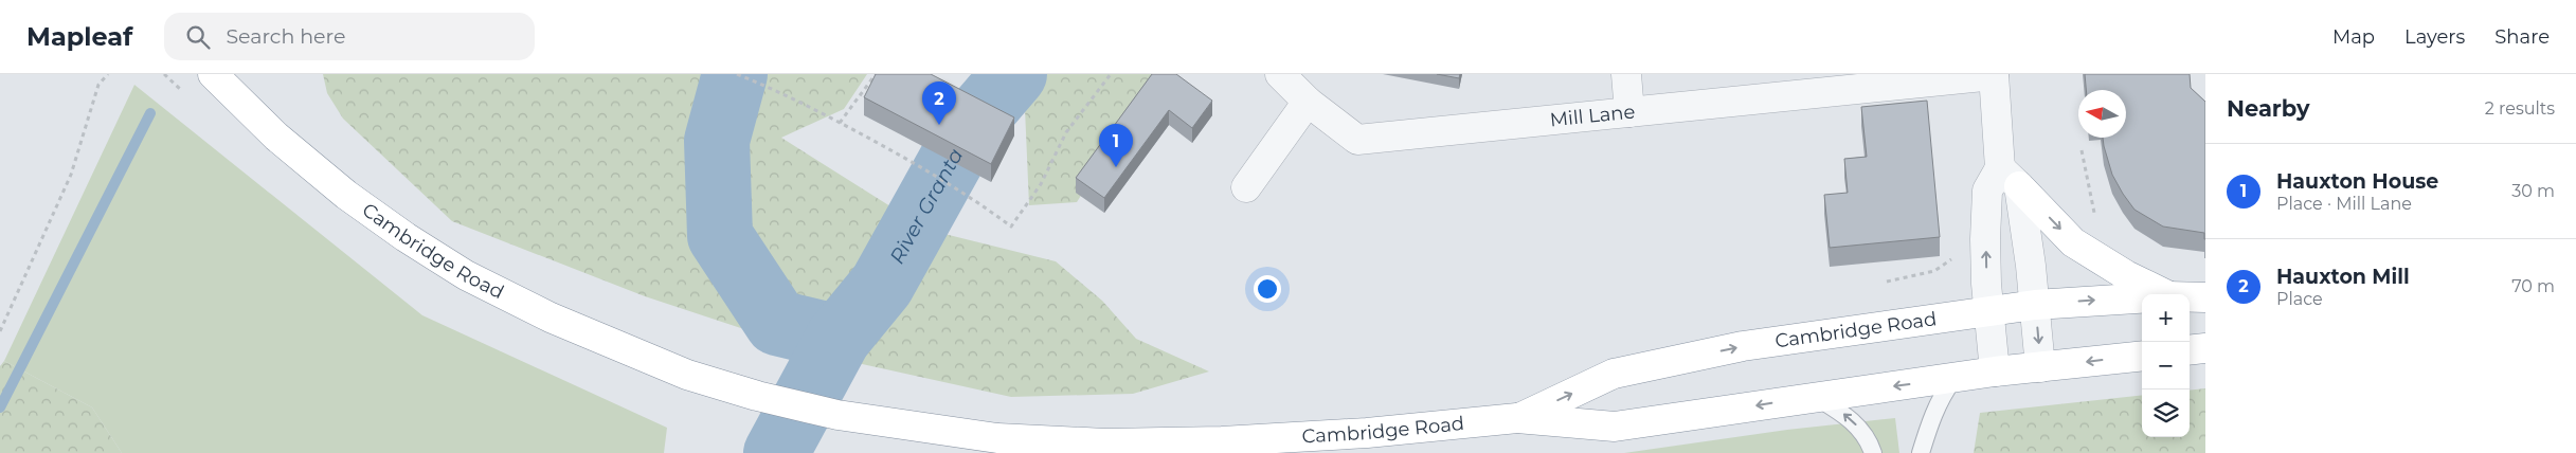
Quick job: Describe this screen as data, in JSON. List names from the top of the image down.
{
  "streets": {
    "highway": ["Cambridge Road"],
    "street": ["Mill Lane"]
  },
  "water": ["River Granta"],
  "north": "left",
  "page": {
    "header": "Mapleaf",
    "search": "Search here",
    "nav": ["Map", "Layers", "Share"],
    "heading": ["Nearby", "2 results"],
    "pins": ["2", "1"],
    "list": [
      {
        "mark": "1",
        "name": "Hauxton House",
        "note": "Place · Mill Lane",
        "value": "30 m"
      },
      {
        "mark": "2",
        "name": "Hauxton Mill",
        "note": "Place",
        "value": "70 m"
      }
    ],
    "map_buttons": ["+", "−"]
  }
}
